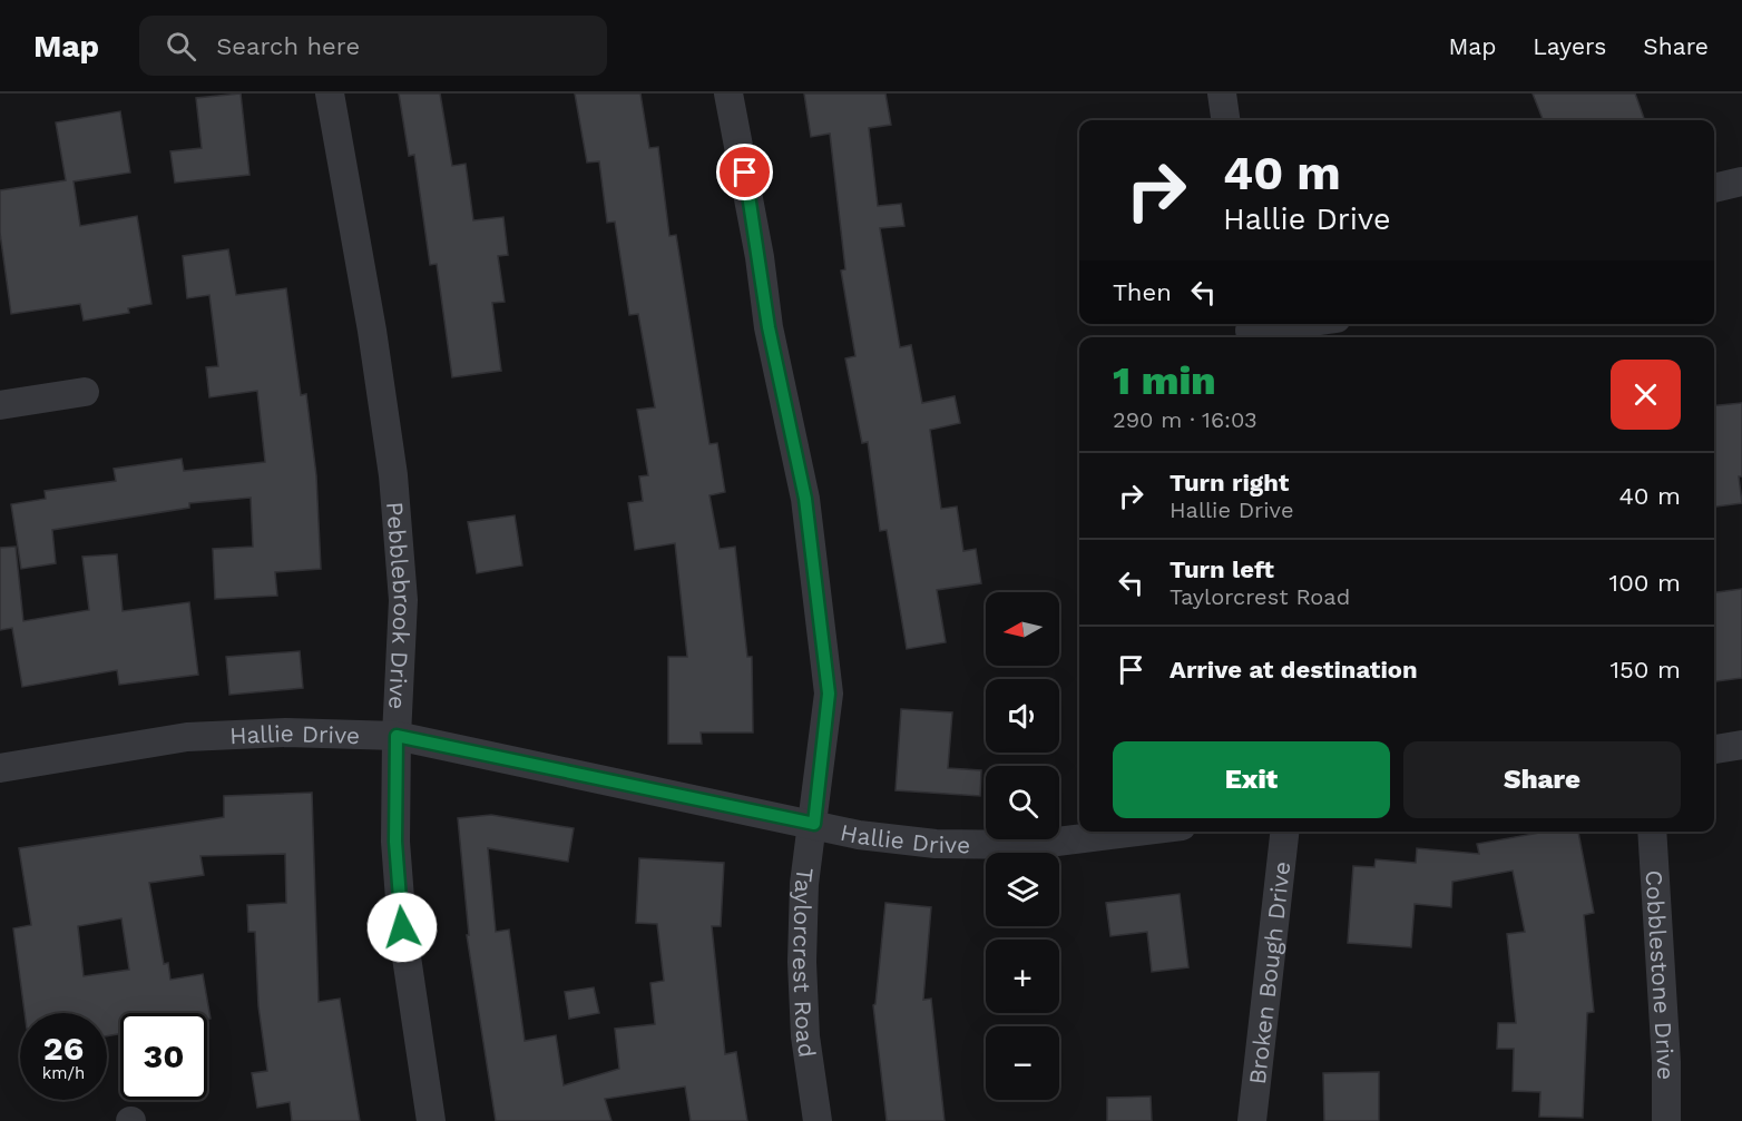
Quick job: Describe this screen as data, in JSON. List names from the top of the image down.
{
  "streets": {
    "street": [
      "Pebblebrook Drive",
      "Hallie Drive",
      "Taylorcrest Road",
      "Broken Bough Drive",
      "Cobblestone Drive"
    ]
  },
  "crossings": [
    ["Pebblebrook Drive", "Hallie Drive"],
    ["Hallie Drive", "Taylorcrest Road"]
  ],
  "north": "left",
  "page": {
    "header": "Map",
    "search": "Search here",
    "nav": ["Map", "Layers", "Share"],
    "turn": ["40 m", "Hallie Drive"],
    "then": "Then",
    "heading": ["1 min", "290 m · 16:03"],
    "list": [
      {
        "name": "Turn right",
        "note": "Hallie Drive",
        "value": "40 m"
      },
      {
        "name": "Turn left",
        "note": "Taylorcrest Road",
        "value": "100 m"
      },
      {
        "name": "Arrive at destination",
        "value": "150 m"
      }
    ],
    "map_buttons": ["+", "−"],
    "buttons": ["Exit", "Share"],
    "speed": "26 km/h",
    "limit": "30"
  }
}
